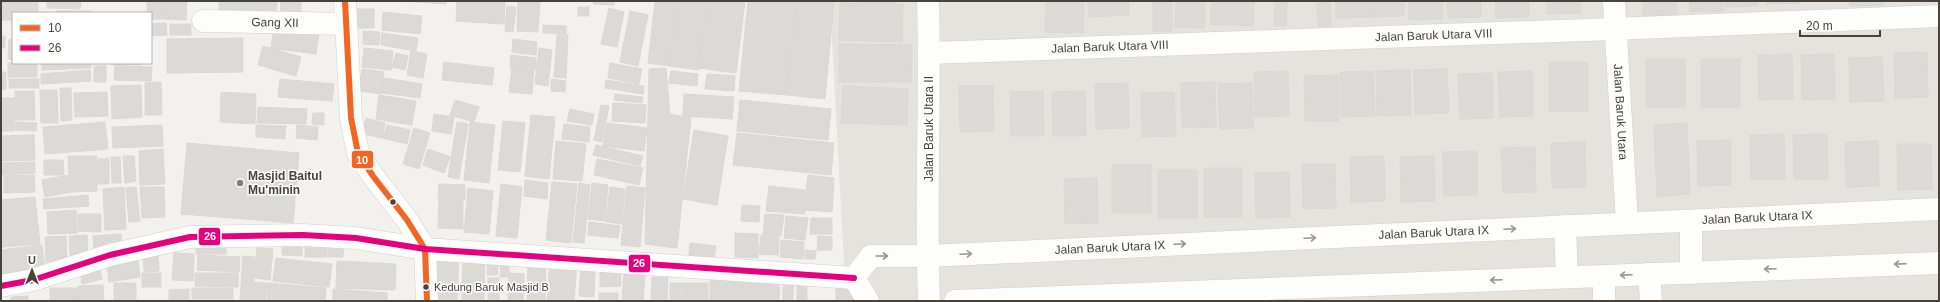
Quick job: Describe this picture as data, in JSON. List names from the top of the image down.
{
  "streets": {
    "street": [
      "Gang XII",
      "Jalan Baruk Utara VIII",
      "Jalan Baruk Utara",
      "Jalan Baruk Utara II",
      "Jalan Baruk Utara IX"
    ]
  },
  "crossings": [
    ["Jalan Baruk Utara VIII", "Jalan Baruk Utara"],
    ["Jalan Baruk Utara VIII", "Jalan Baruk Utara II"],
    ["Jalan Baruk Utara", "Jalan Baruk Utara IX"],
    ["Jalan Baruk Utara II", "Jalan Baruk Utara IX"]
  ],
  "places": ["Masjid Baitul Mu'minin", "Kedung Baruk Masjid B"],
  "lines": ["transit line 10", "transit line 26"],
  "legend": ["10", "26"],
  "scale_bar": "20 m",
  "north": "top"
}
